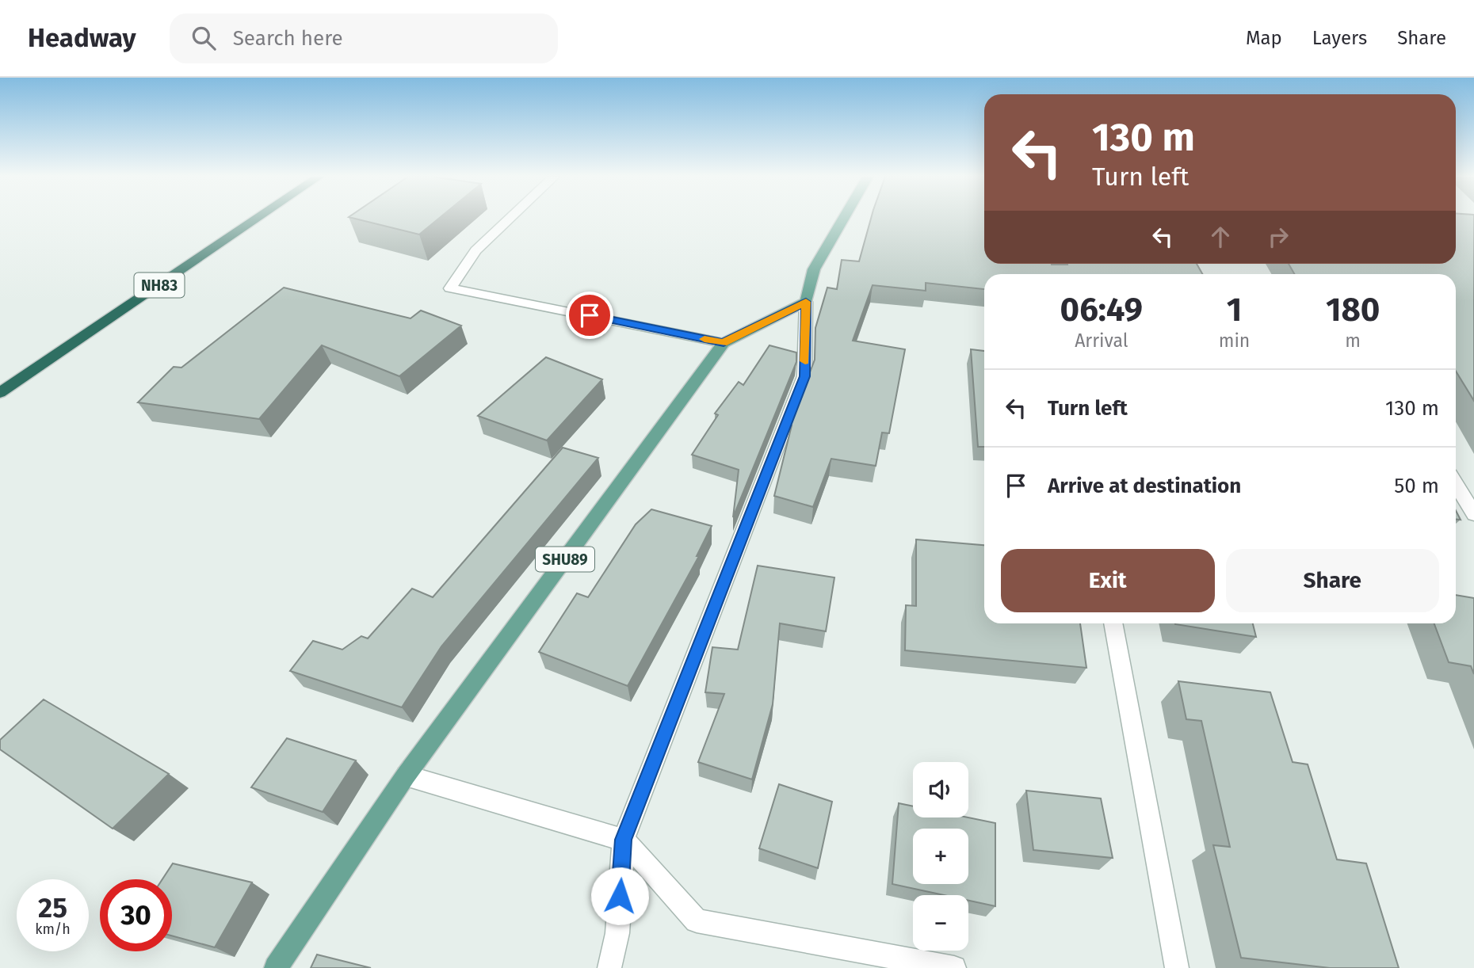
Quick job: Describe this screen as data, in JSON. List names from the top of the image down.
{
  "streets": {
    "highway": ["NH83"],
    "main road": ["SHU89"]
  },
  "page": {
    "header": "Headway",
    "search": "Search here",
    "nav": ["Map", "Layers", "Share"],
    "turn": ["130 m", "Turn left"],
    "eta": [
      "06:49",
      "Arrival",
      "1",
      "min",
      "180",
      "m"
    ],
    "list": [
      {
        "name": "Turn left",
        "value": "130 m"
      },
      {
        "name": "Arrive at destination",
        "value": "50 m"
      }
    ],
    "buttons": ["Exit", "Share"],
    "map_buttons": ["+", "−"],
    "speed": "25 km/h",
    "limit": "30"
  }
}
